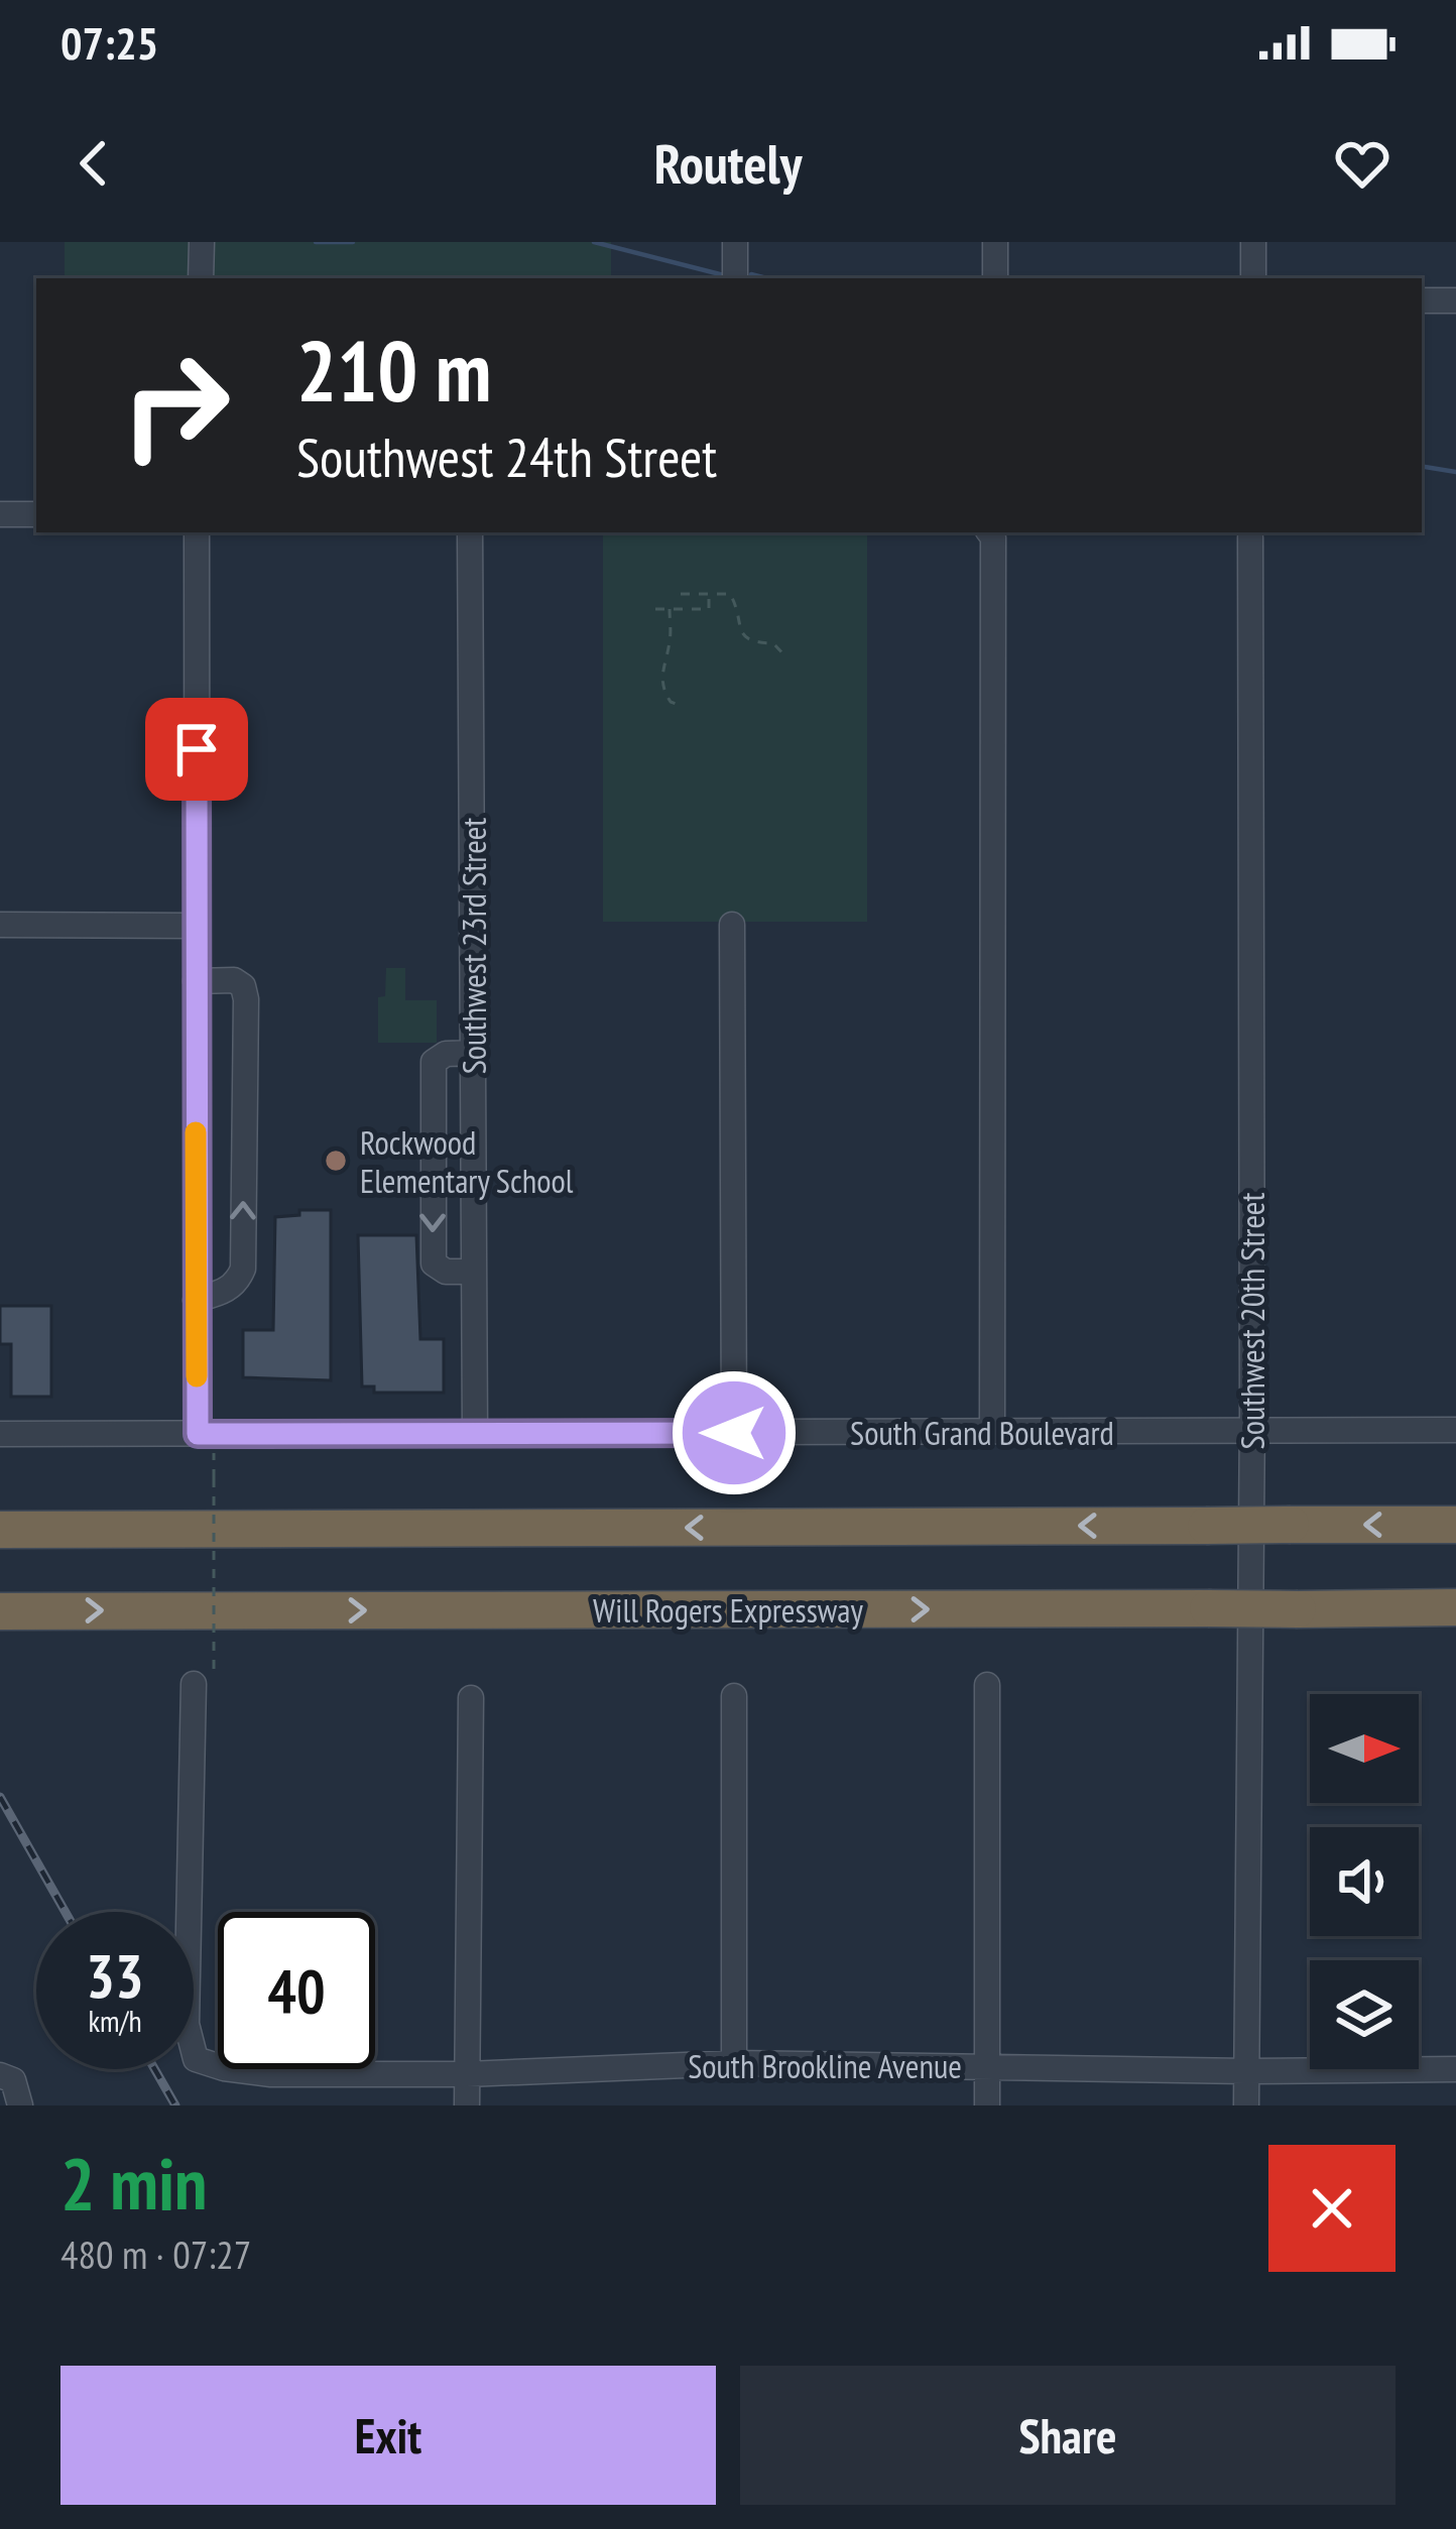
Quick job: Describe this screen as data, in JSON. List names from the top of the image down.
{
  "streets": {
    "highway": ["Will Rogers Expressway"],
    "street": [
      "Southwest 23rd Street",
      "Southwest 20th Street",
      "South Grand Boulevard",
      "South Brookline Avenue"
    ]
  },
  "crossings": [
    ["Southwest 23rd Street", "South Grand Boulevard"],
    ["Southwest 20th Street", "South Grand Boulevard"],
    ["Southwest 20th Street", "South Brookline Avenue"]
  ],
  "places": ["Rockwood Elementary School"],
  "north": "right",
  "page": {
    "status": "07:25",
    "header": "Routely",
    "turn": ["210 m", "Southwest 24th Street"],
    "speed": "33 km/h",
    "limit": "40",
    "heading": ["2 min", "480 m · 07:27"],
    "buttons": ["Exit", "Share"]
  }
}
